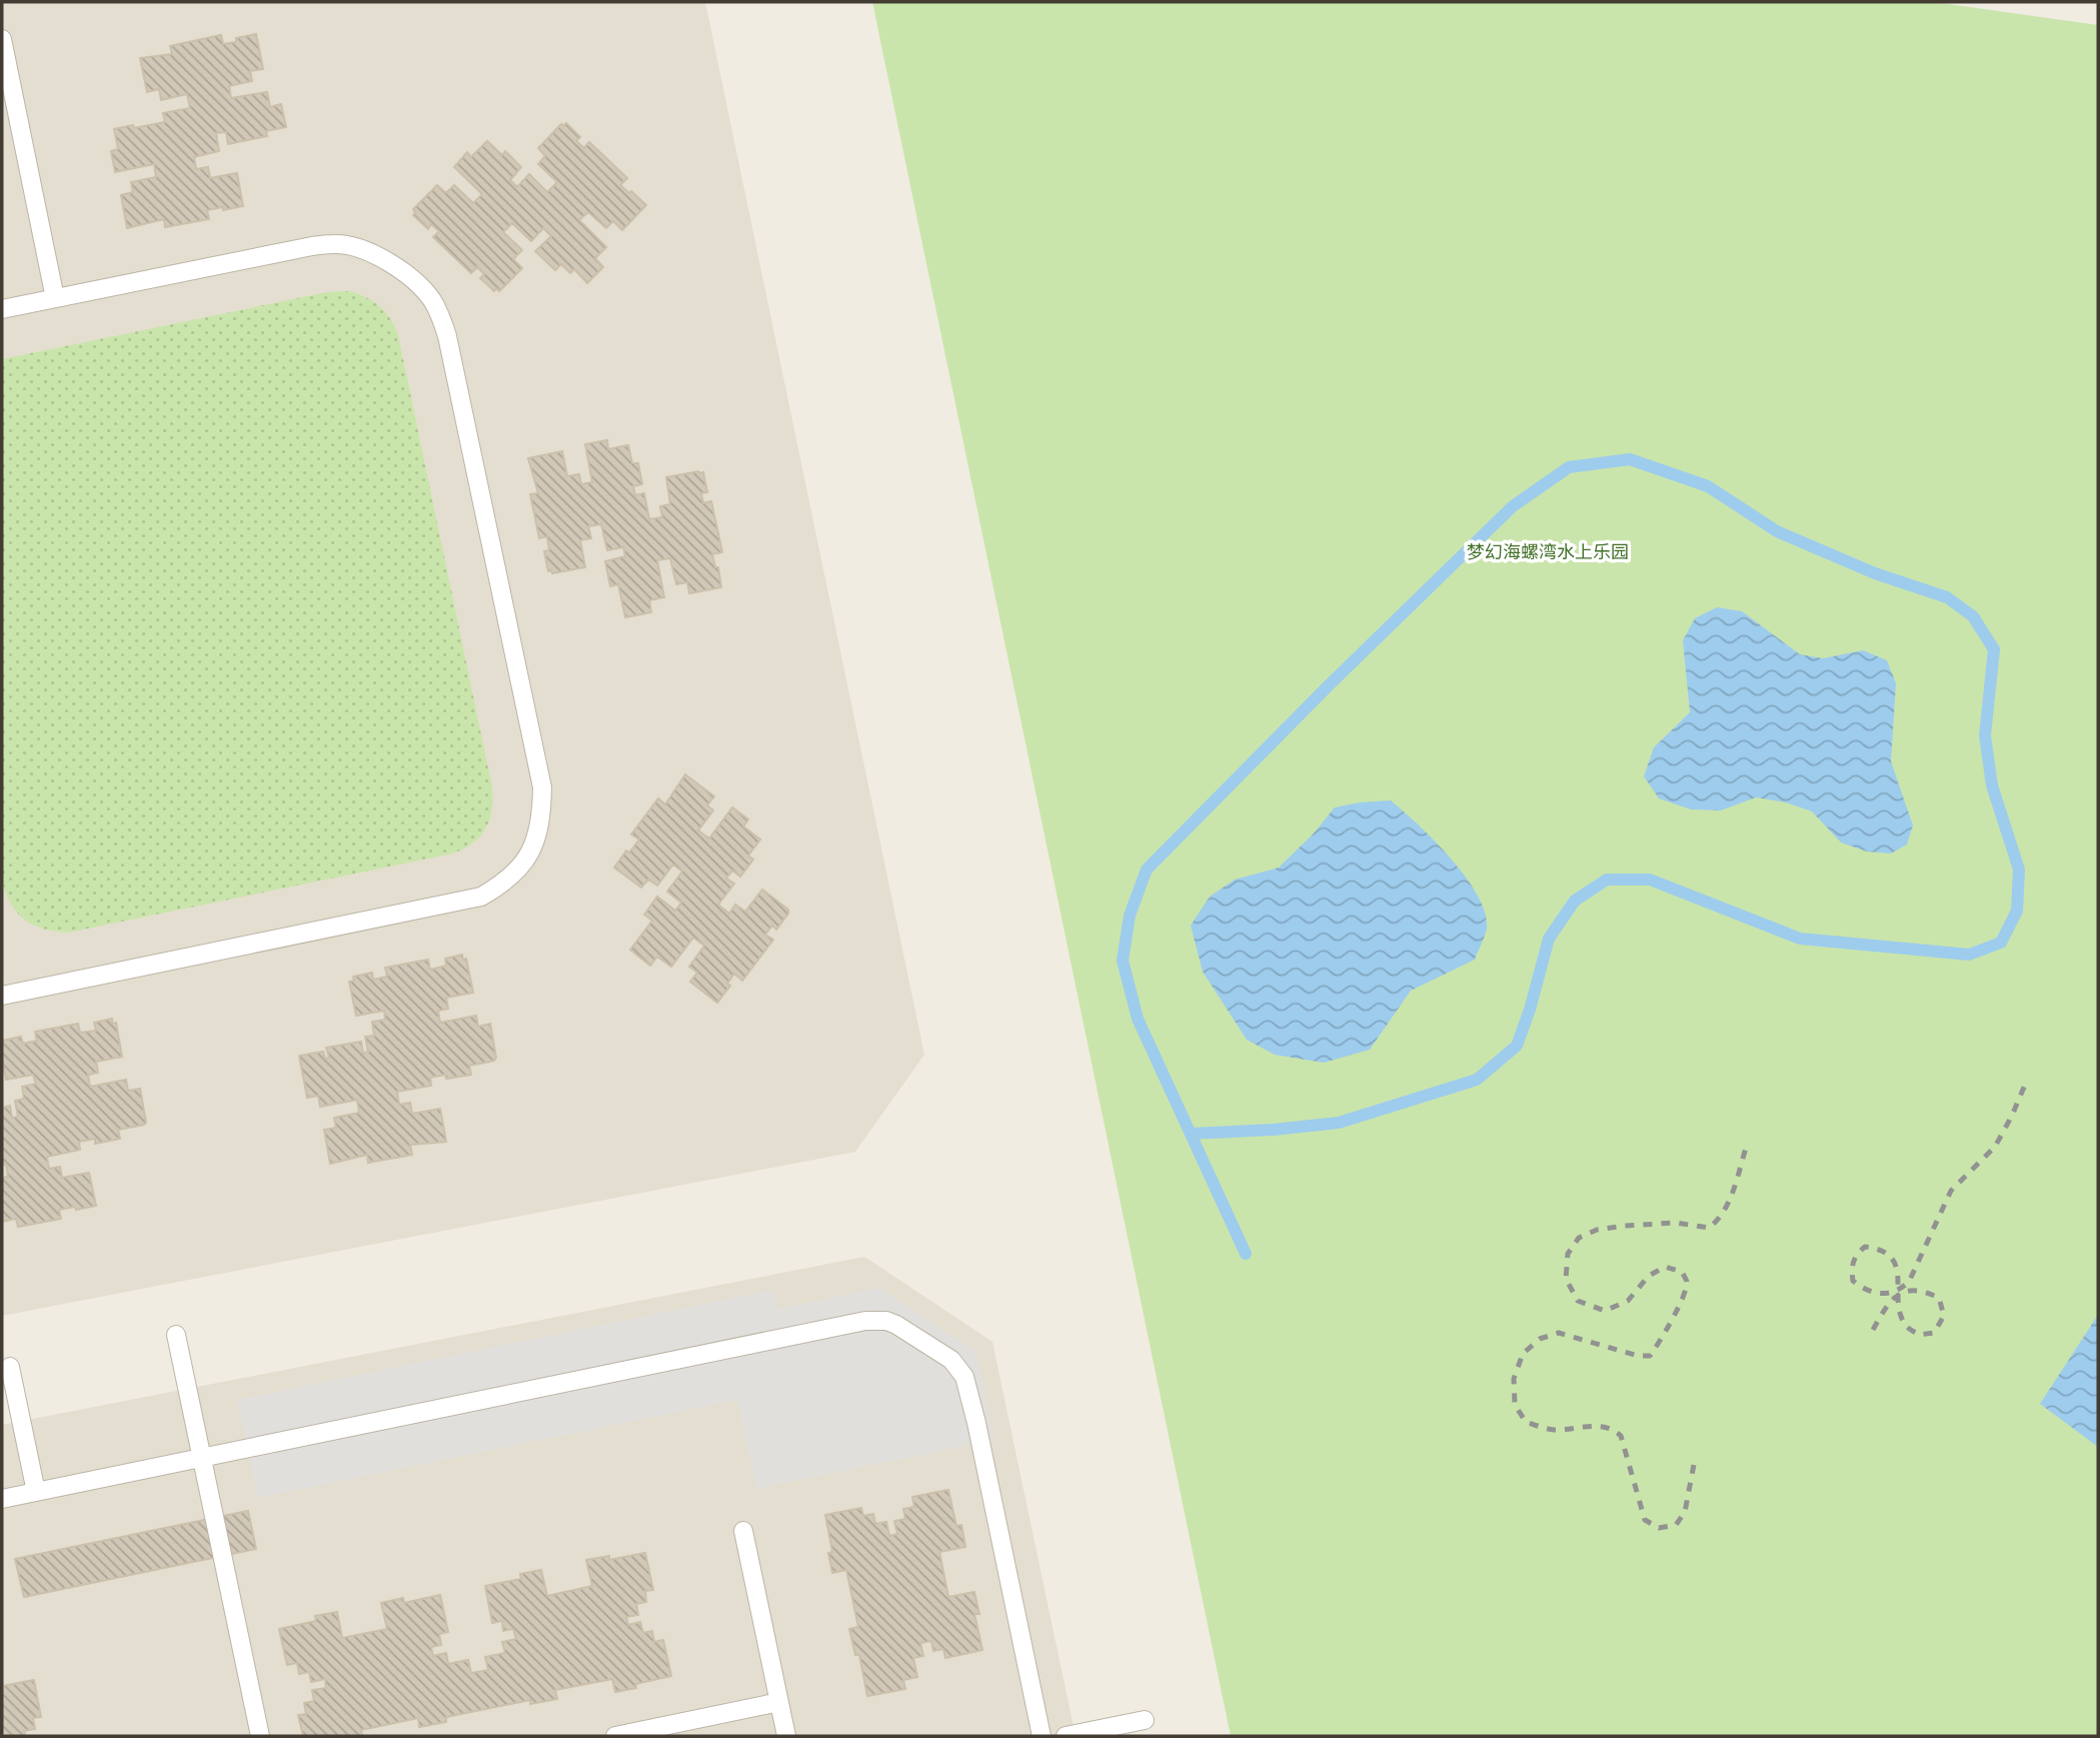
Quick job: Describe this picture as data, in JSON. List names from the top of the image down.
{
  "parks": ["梦幻海螺湾水上乐园"]
}
